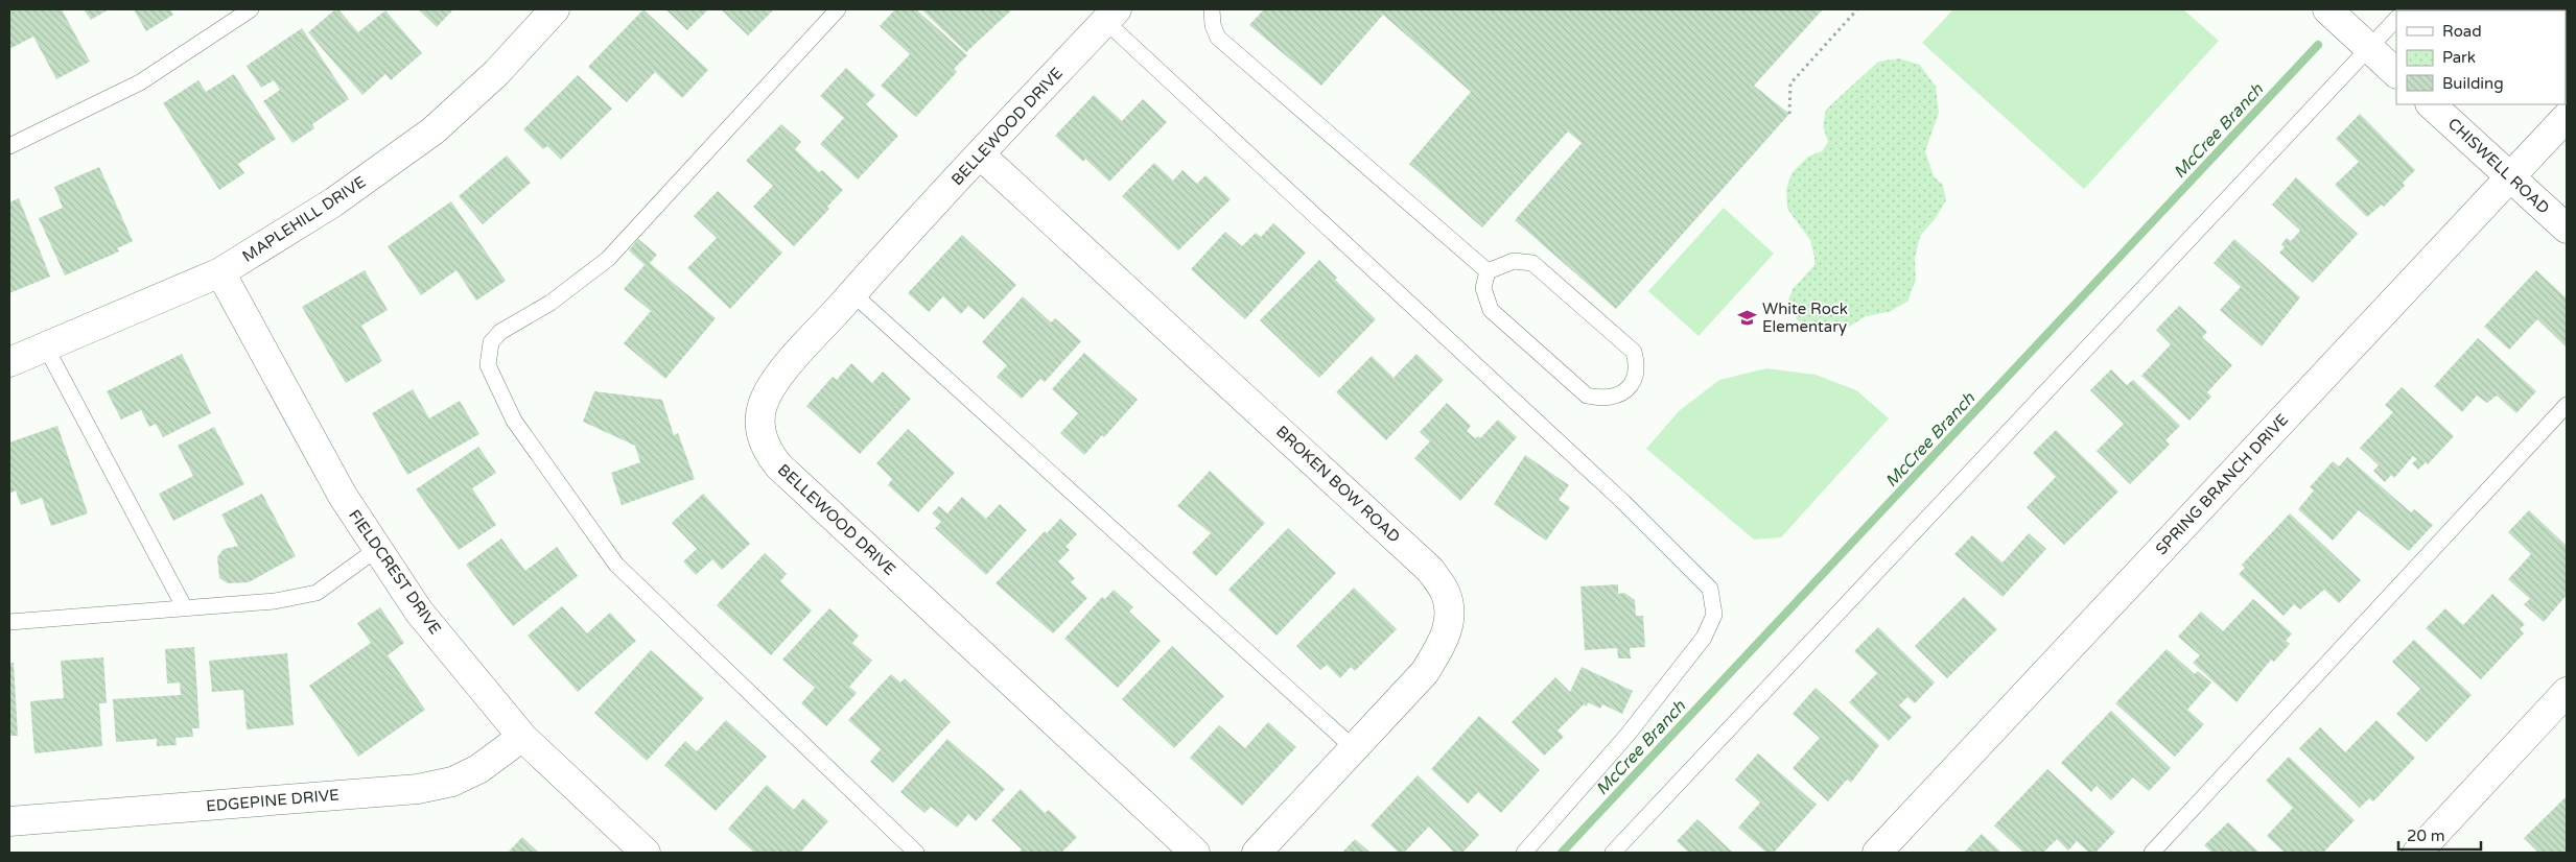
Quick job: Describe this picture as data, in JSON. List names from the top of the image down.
{
  "streets": {
    "street": [
      "BELLEWOOD DRIVE",
      "CHISWELL ROAD",
      "MAPLEHILL DRIVE",
      "BROKEN BOW ROAD",
      "SPRING BRANCH DRIVE",
      "FIELDCREST DRIVE",
      "EDGEPINE DRIVE"
    ]
  },
  "crossings": [
    ["BELLEWOOD DRIVE", "BROKEN BOW ROAD"],
    ["CHISWELL ROAD", "SPRING BRANCH DRIVE"],
    ["MAPLEHILL DRIVE", "FIELDCREST DRIVE"],
    ["FIELDCREST DRIVE", "EDGEPINE DRIVE"]
  ],
  "water": ["McCree Branch"],
  "places": {
    "school or university": ["White Rock Elementary"]
  },
  "legend": ["Road", "Park", "Building"],
  "scale_bar": "20 m"
}
